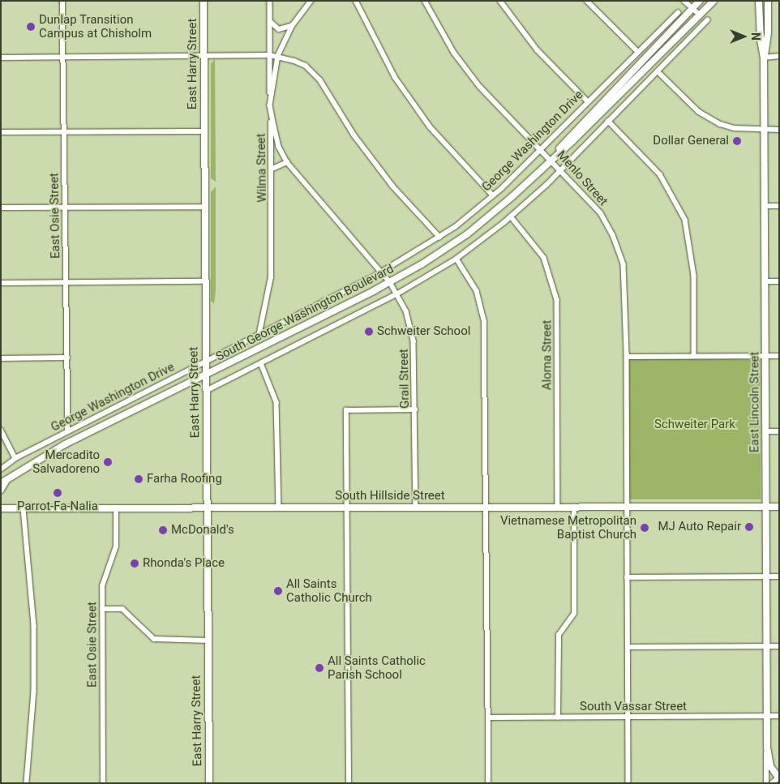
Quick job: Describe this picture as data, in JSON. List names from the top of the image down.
{
  "streets": {
    "street": [
      "East Harry Street",
      "George Washington Drive",
      "Wilma Street",
      "Menlo Street",
      "East Osie Street",
      "South George Washington Boulevard",
      "Aloma Street",
      "Grail Street",
      "East Lincoln Street",
      "South Hillside Street",
      "South Vassar Street"
    ]
  },
  "crossings": [
    ["East Harry Street", "George Washington Drive"],
    ["East Harry Street", "South George Washington Boulevard"],
    ["East Harry Street", "South Hillside Street"],
    ["George Washington Drive", "Wilma Street"],
    ["George Washington Drive", "Menlo Street"],
    ["George Washington Drive", "East Osie Street"],
    ["George Washington Drive", "Grail Street"],
    ["Wilma Street", "Grail Street"],
    ["Menlo Street", "South George Washington Boulevard"],
    ["Menlo Street", "South Hillside Street"],
    ["Menlo Street", "South Vassar Street"],
    ["East Osie Street", "South Hillside Street"],
    ["South George Washington Boulevard", "Grail Street"],
    ["Aloma Street", "South Hillside Street"],
    ["Grail Street", "South Hillside Street"],
    ["East Lincoln Street", "South Hillside Street"],
    ["East Lincoln Street", "South Vassar Street"]
  ],
  "parks": ["Schweiter Park"],
  "places": [
    "Dunlap Transition Campus at Chisholm",
    "Dollar General",
    "Schweiter School",
    "Mercadito Salvadoreno",
    "Farha Roofing",
    "Parrot-Fa-Nalia",
    "MJ Auto Repair",
    "Vietnamese Metropolitan Baptist Church",
    "McDonald's",
    "Rhonda's Place",
    "All Saints Catholic Church",
    "All Saints Catholic Parish School"
  ],
  "north": "right"
}
